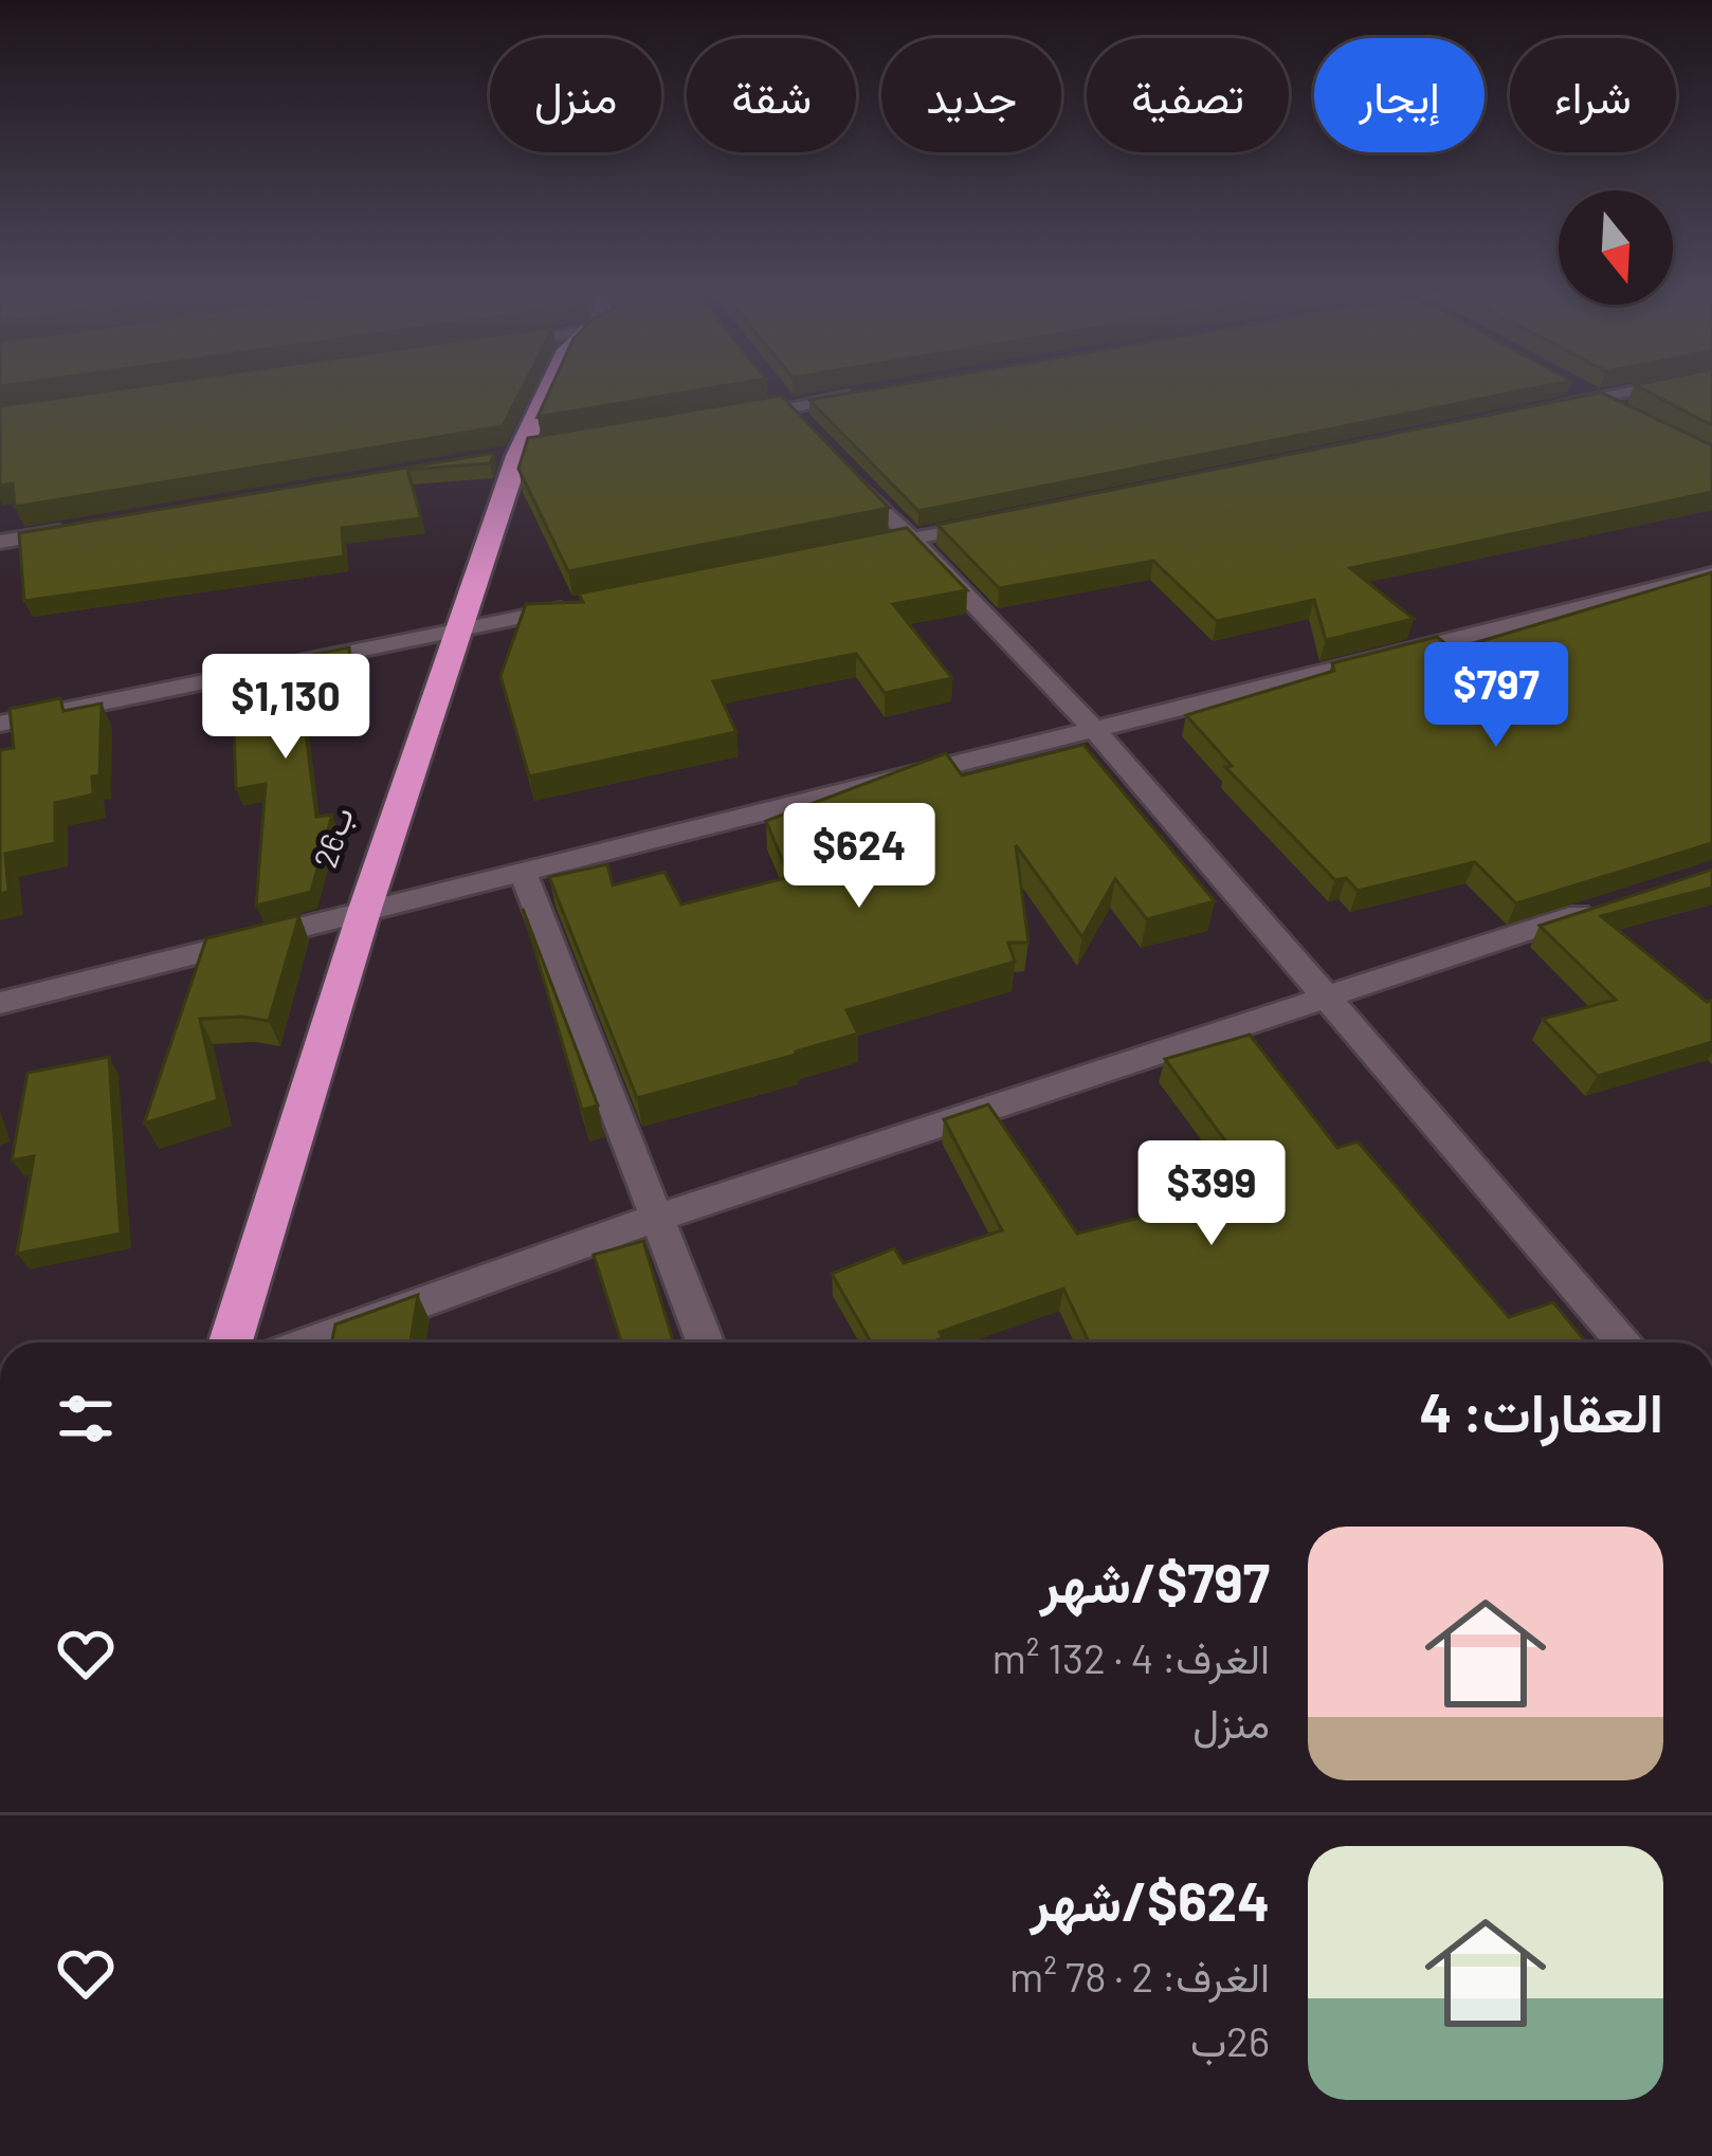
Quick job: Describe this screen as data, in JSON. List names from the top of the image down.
{
  "streets": {
    "highway": ["26ب"]
  },
  "north": "bottom",
  "page": {
    "chip": [
      "شراء",
      "إيجار",
      "تصفية",
      "جديد",
      "شقة",
      "منزل"
    ],
    "price": [
      "$797",
      "$1,130",
      "$624",
      "$399"
    ],
    "heading": "العقارات: 4",
    "list": [
      {
        "name": "$797/شهر",
        "note": "الغرف: 4 · 132 m² · منزل"
      },
      {
        "name": "$624/شهر",
        "note": "الغرف: 2 · 78 m² · 26ب"
      }
    ]
  }
}
